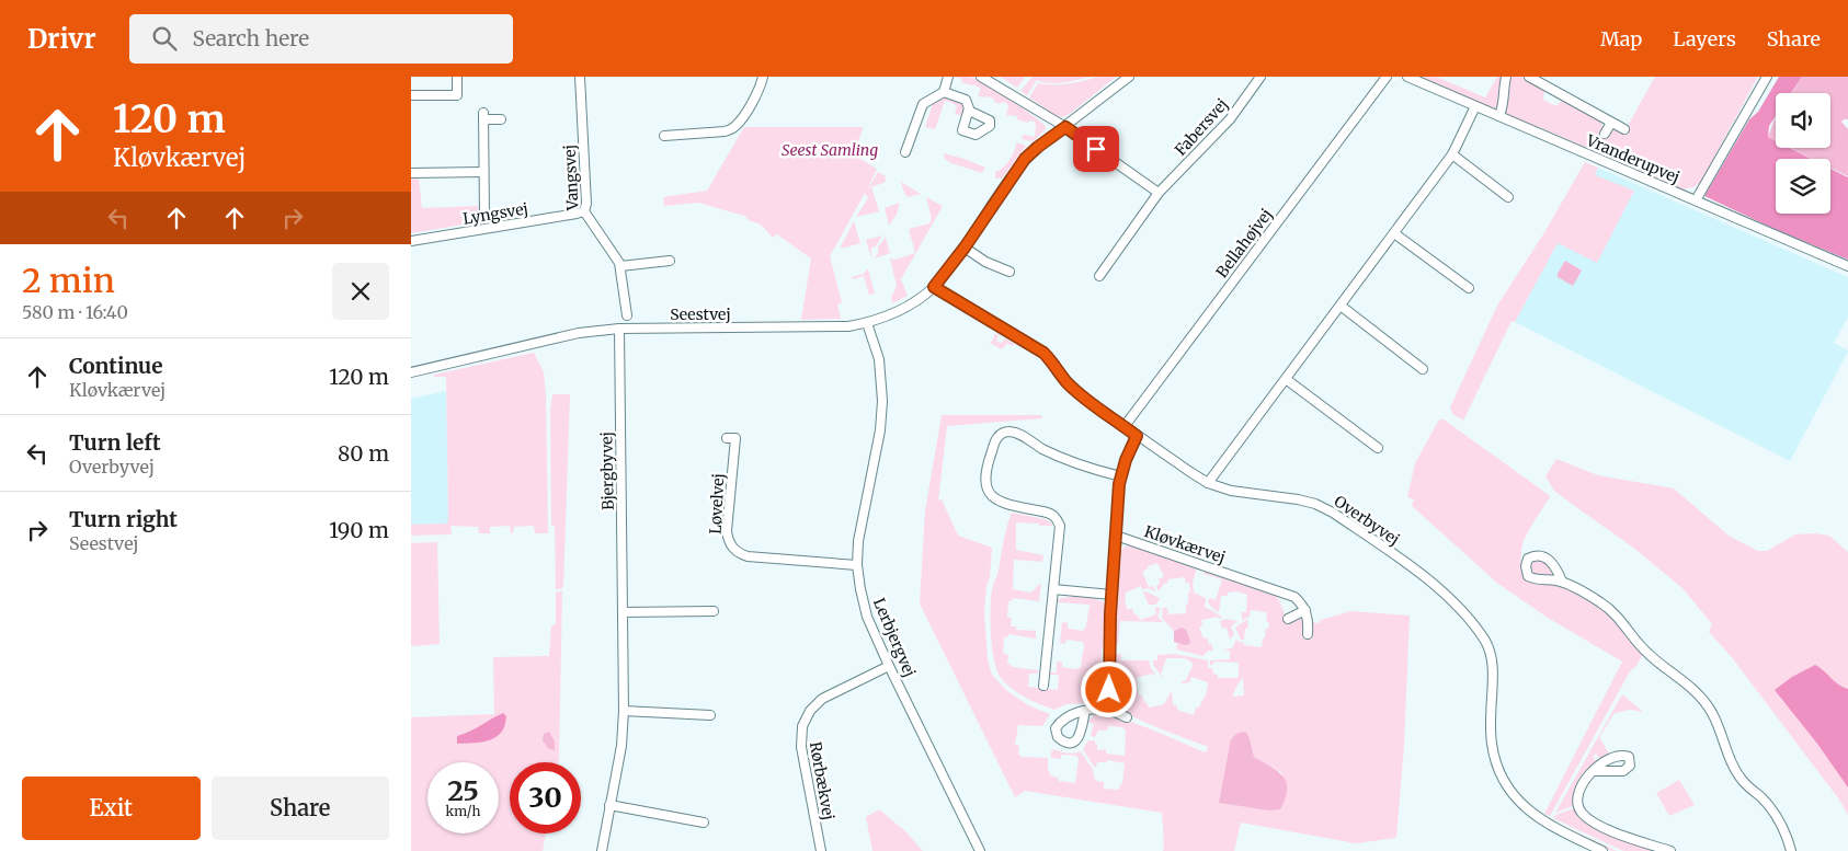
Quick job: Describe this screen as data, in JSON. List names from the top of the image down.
{
  "streets": {
    "street": [
      "Fabersvej",
      "Vranderupvej",
      "Vangsvej",
      "Lyngsvej",
      "Bellahøjvej",
      "Seestvej",
      "Bjergbyvej",
      "Løvelvej",
      "Overbyvej",
      "Kløvkærvej",
      "Lerbjergvej",
      "Rørbækvej"
    ]
  },
  "crossings": [
    ["Vangsvej", "Lyngsvej"],
    ["Bellahøjvej", "Overbyvej"],
    ["Seestvej", "Bjergbyvej"],
    ["Seestvej", "Overbyvej"],
    ["Seestvej", "Lerbjergvej"],
    ["Løvelvej", "Lerbjergvej"],
    ["Lerbjergvej", "Rørbækvej"]
  ],
  "parks": ["Seest Samling"],
  "page": {
    "header": "Drivr",
    "search": "Search here",
    "nav": ["Map", "Layers", "Share"],
    "turn": ["120 m", "Kløvkærvej"],
    "heading": ["2 min", "580 m · 16:40"],
    "list": [
      {
        "name": "Continue",
        "note": "Kløvkærvej",
        "value": "120 m"
      },
      {
        "name": "Turn left",
        "note": "Overbyvej",
        "value": "80 m"
      },
      {
        "name": "Turn right",
        "note": "Seestvej",
        "value": "190 m"
      }
    ],
    "speed": "25 km/h",
    "limit": "30",
    "buttons": ["Exit", "Share"]
  }
}
